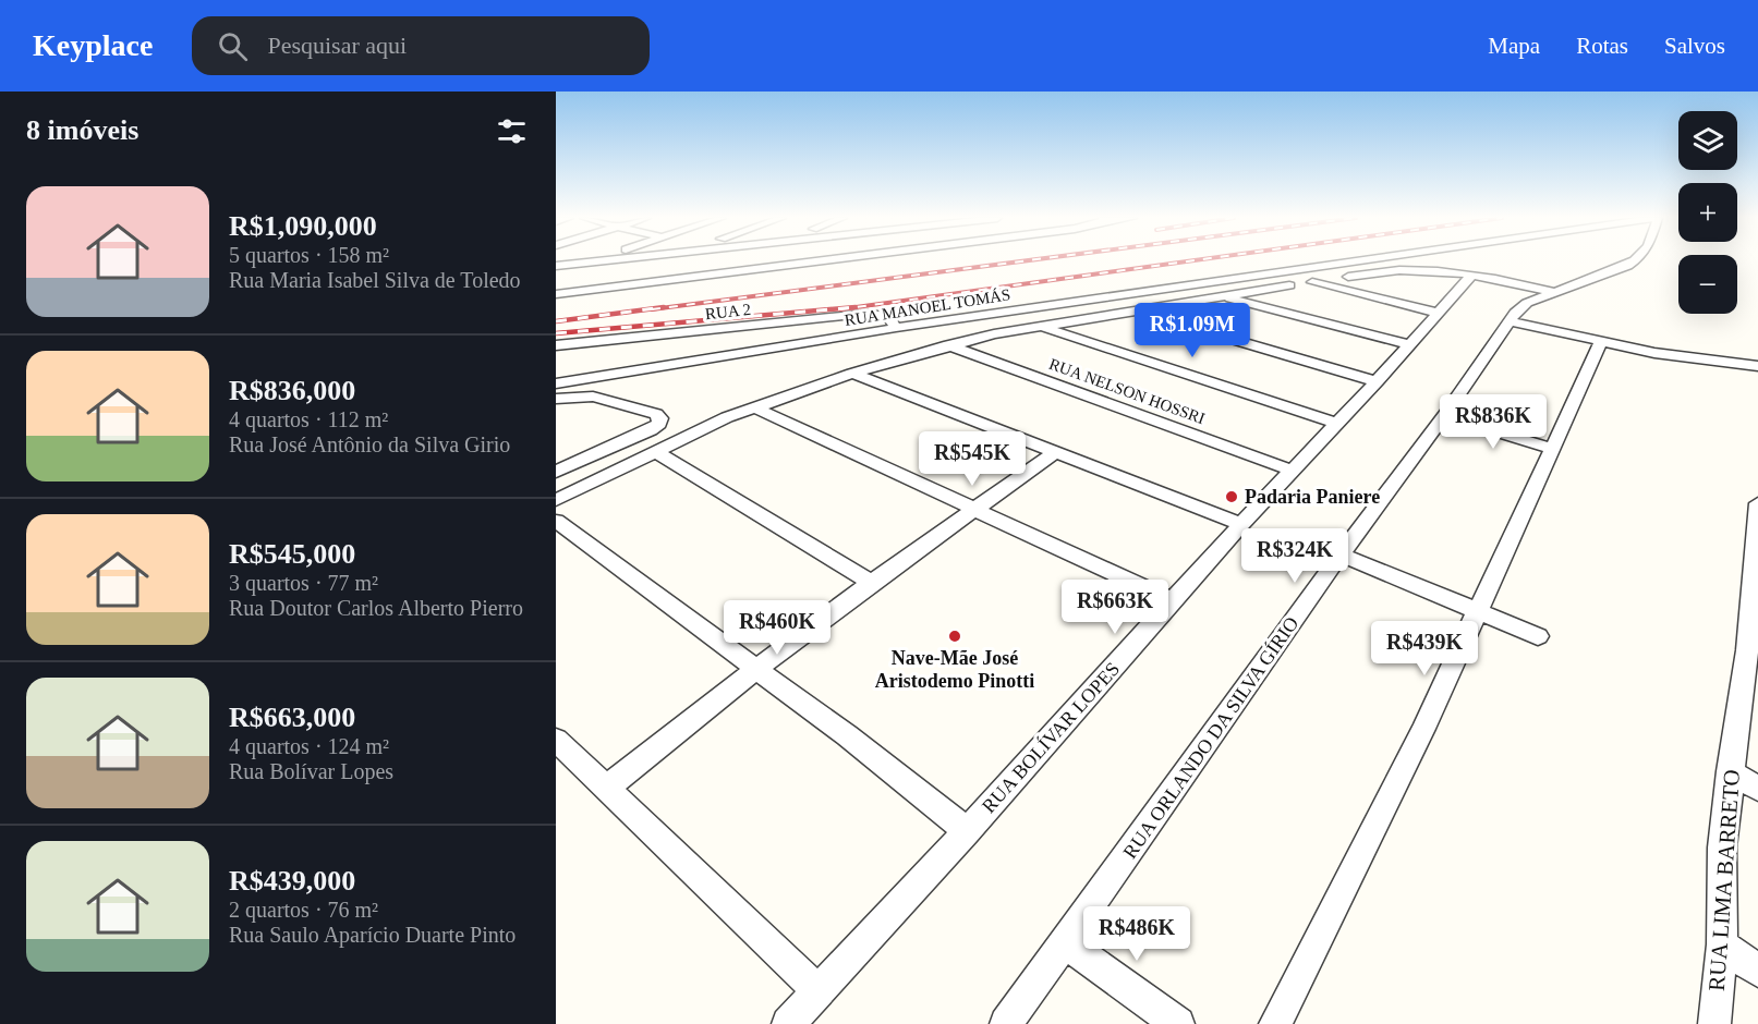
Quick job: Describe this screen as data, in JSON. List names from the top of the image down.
{
  "streets": {
    "street": [
      "RUA MANOEL TOMÁS",
      "RUA 2",
      "RUA NELSON HOSSRI",
      "RUA BOLÍVAR LOPES",
      "RUA ORLANDO DA SILVA GÍRIO",
      "RUA LIMA BARRETO"
    ]
  },
  "crossings": [
    ["RUA MANOEL TOMÁS", "RUA 2"],
    ["RUA NELSON HOSSRI", "RUA BOLÍVAR LOPES"]
  ],
  "places": ["Padaria Paniere", "Nave-Mãe José Aristodemo Pinotti"],
  "page": {
    "header": "Keyplace",
    "search": "Pesquisar aqui",
    "nav": ["Mapa", "Rotas", "Salvos"],
    "heading": "8 imóveis",
    "map_buttons": ["+", "−"],
    "list": [
      {
        "name": "R$1,090,000",
        "note": "5 quartos · 158 m² · Rua Maria Isabel Silva de Toledo"
      },
      {
        "name": "R$836,000",
        "note": "4 quartos · 112 m² · Rua José Antônio da Silva Girio"
      },
      {
        "name": "R$545,000",
        "note": "3 quartos · 77 m² · Rua Doutor Carlos Alberto Pierro"
      },
      {
        "name": "R$663,000",
        "note": "4 quartos · 124 m² · Rua Bolívar Lopes"
      },
      {
        "name": "R$439,000",
        "note": "2 quartos · 76 m² · Rua Saulo Aparício Duarte Pinto"
      }
    ],
    "price": [
      "R$1.09M",
      "R$836K",
      "R$545K",
      "R$324K",
      "R$663K",
      "R$460K",
      "R$439K",
      "R$486K"
    ]
  }
}
